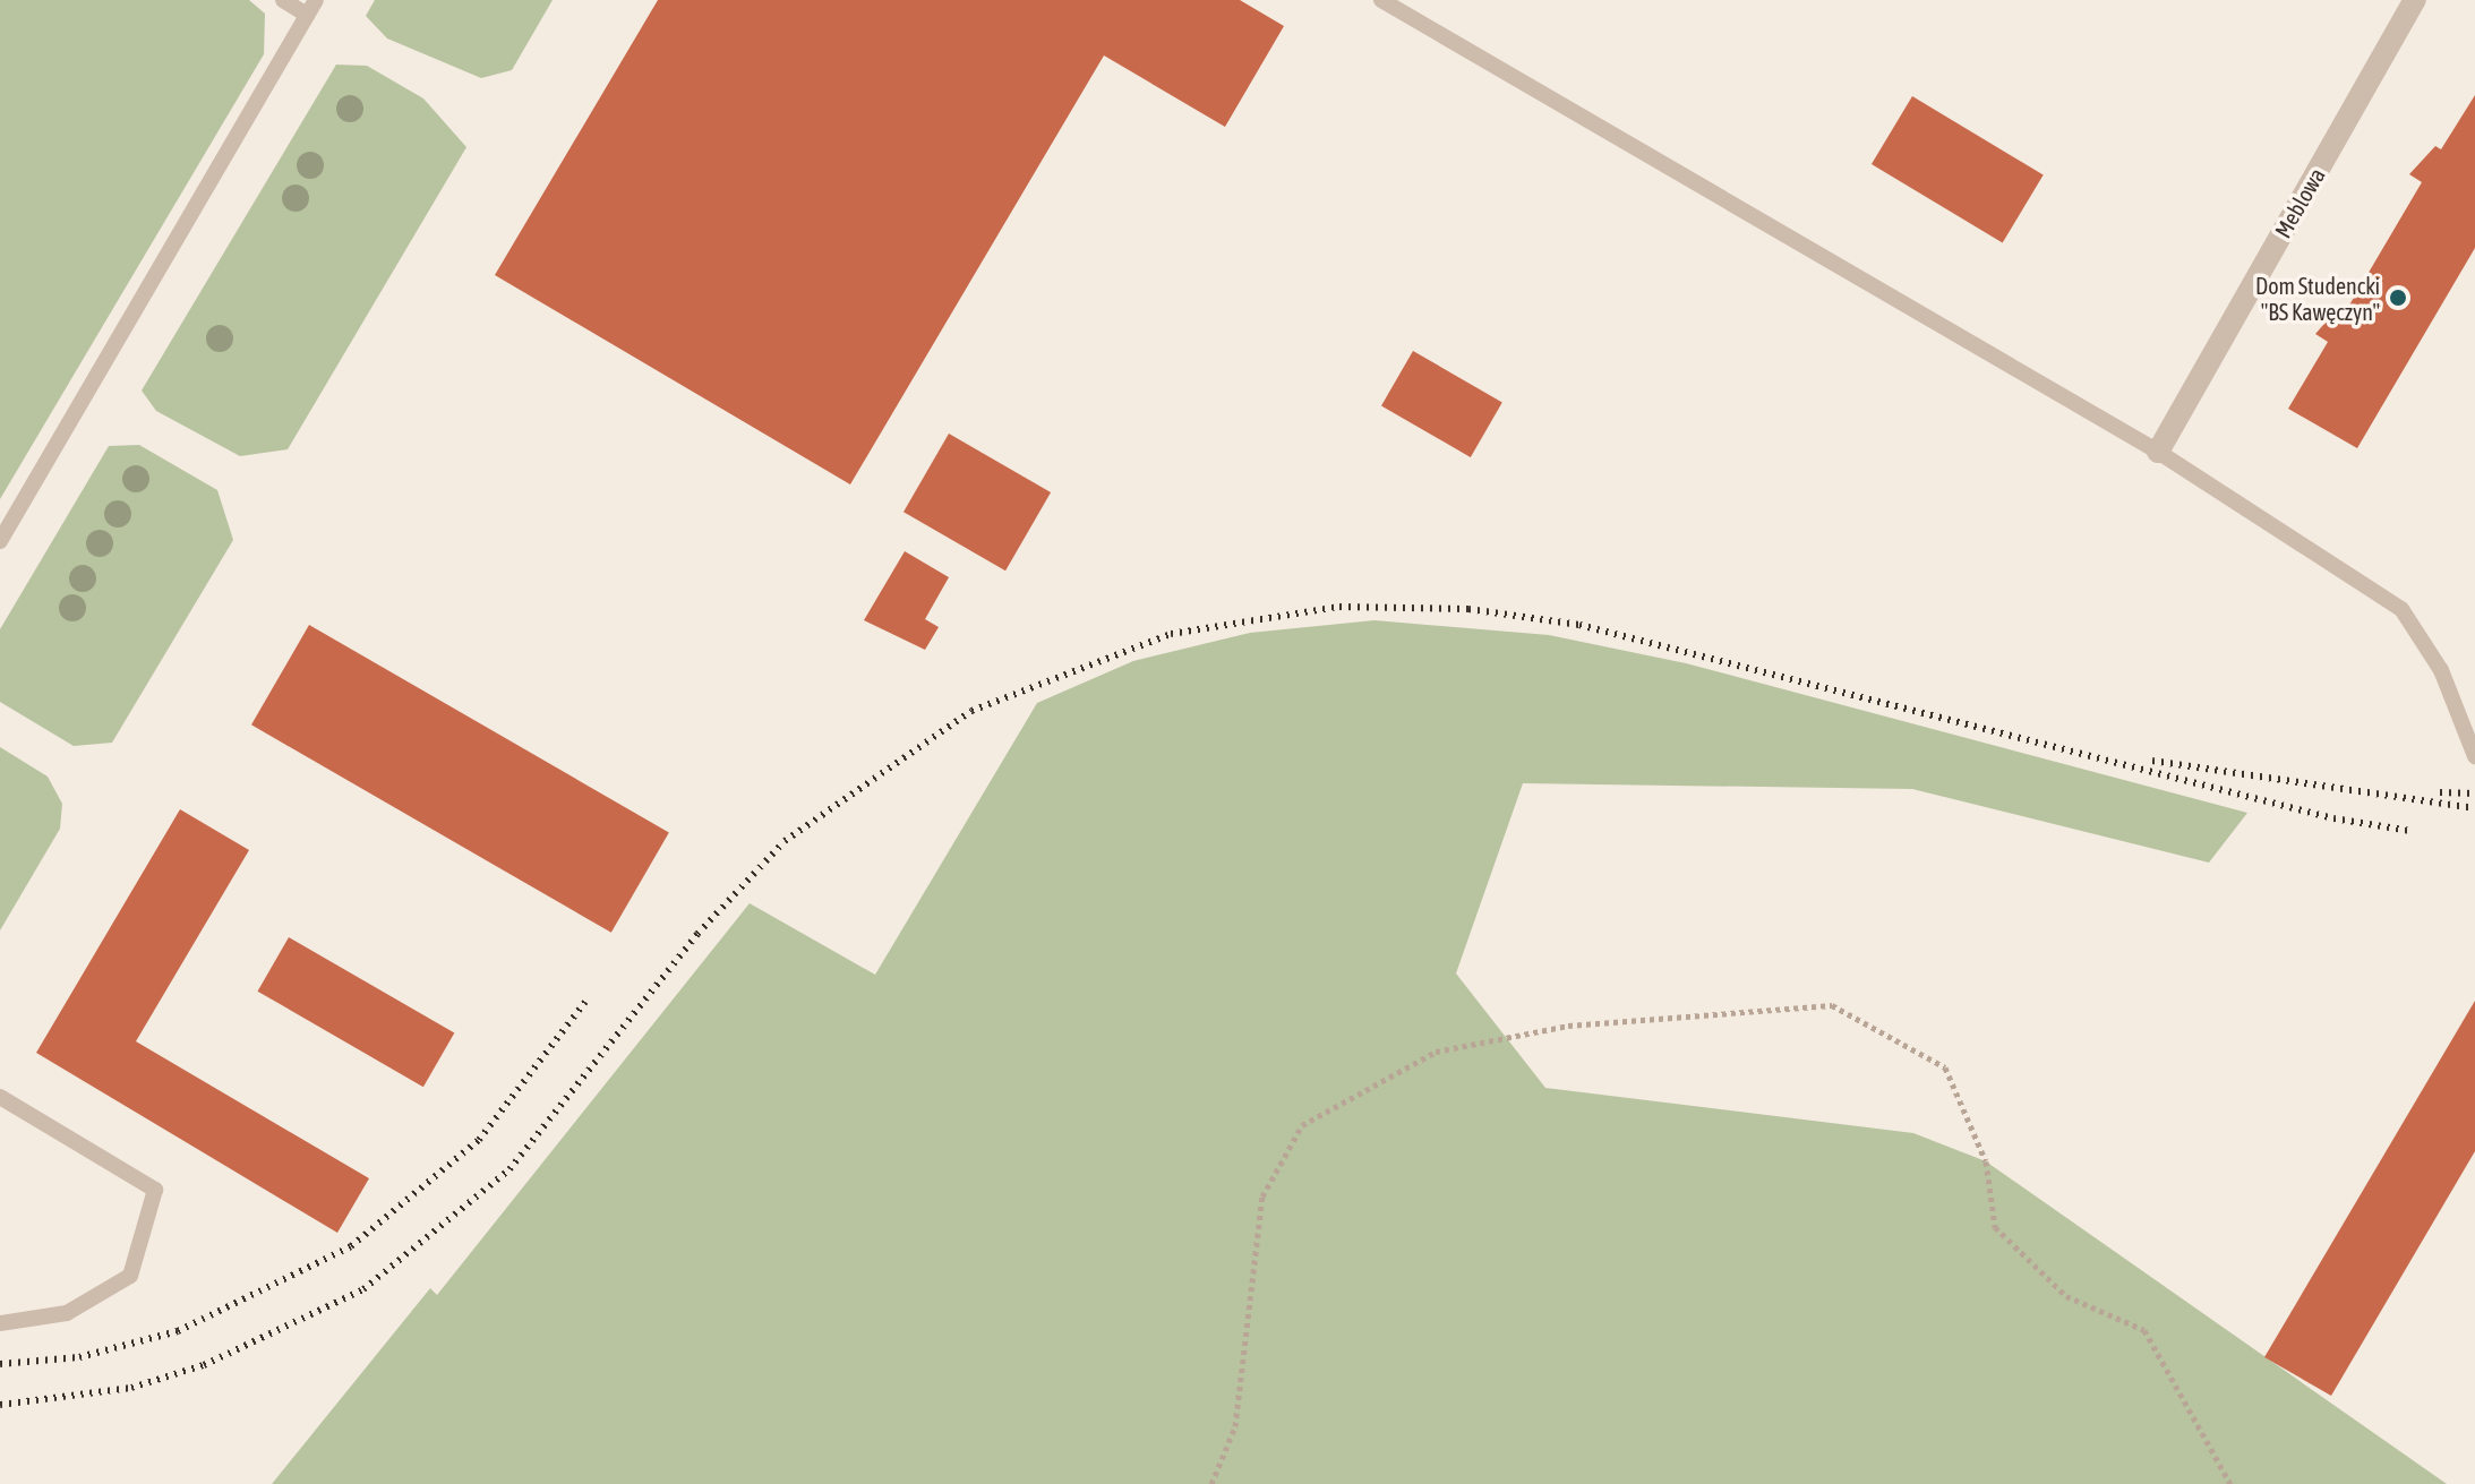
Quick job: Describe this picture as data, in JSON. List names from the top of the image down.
{
  "streets": {
    "street": ["Meblowa"]
  },
  "places": ["Dom Studencki \"BS Kawęczyn\""]
}
